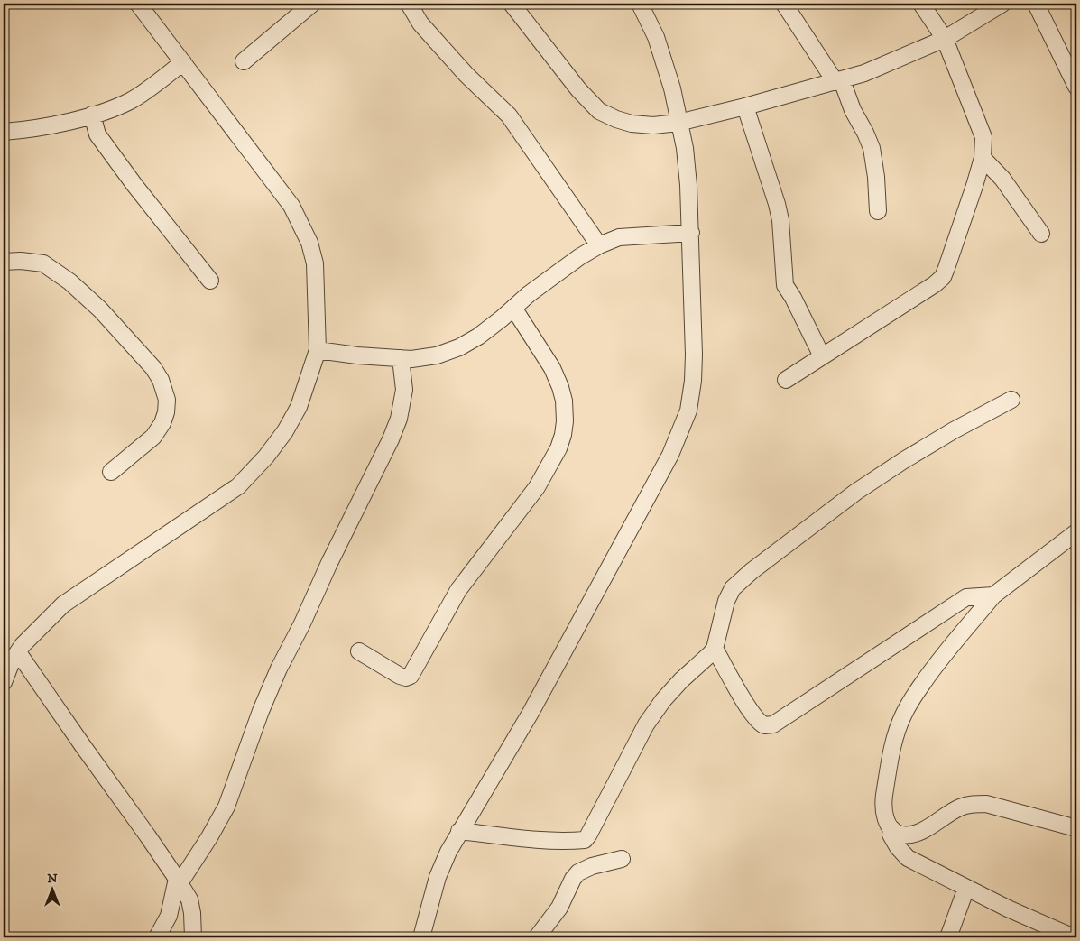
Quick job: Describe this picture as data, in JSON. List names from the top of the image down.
{
  "north": "top"
}
